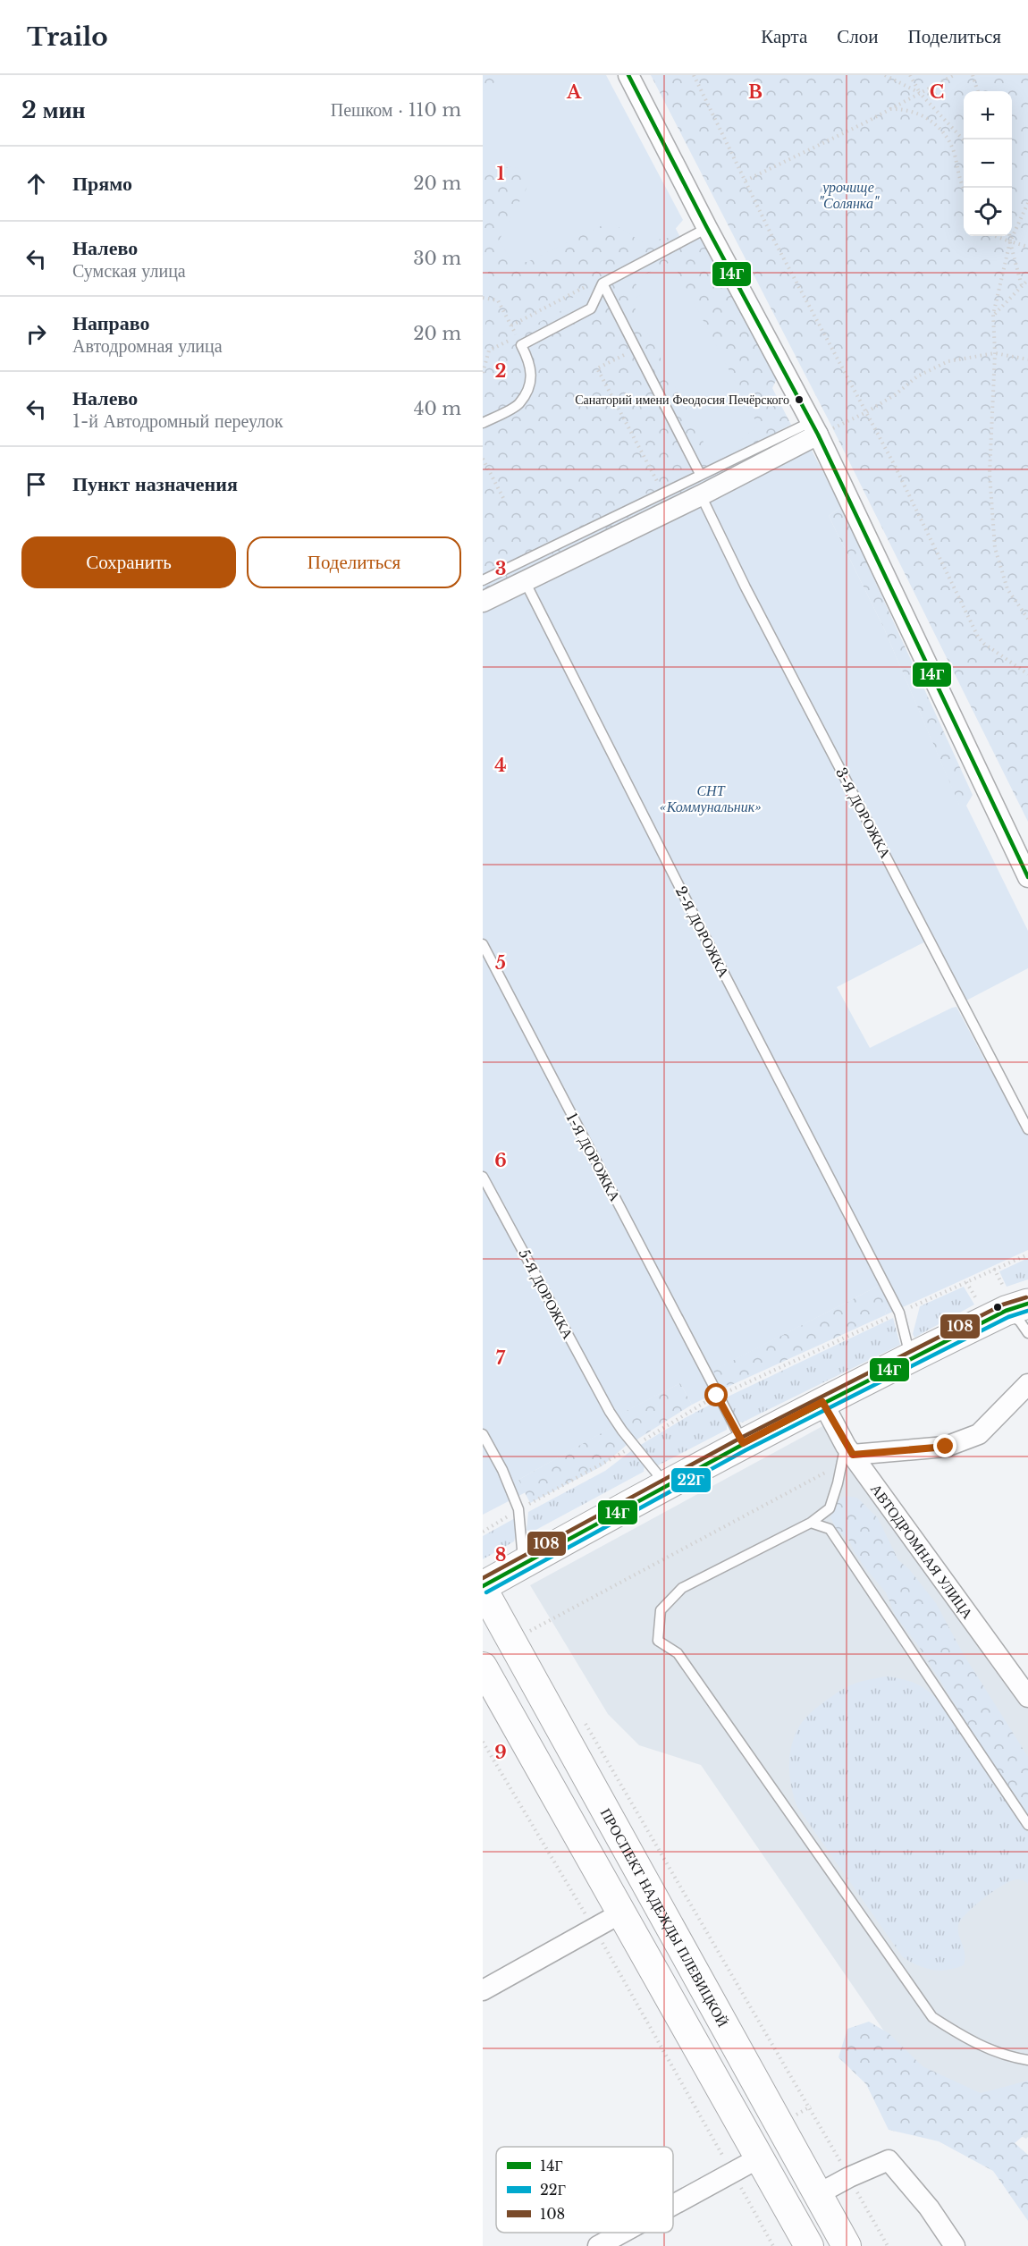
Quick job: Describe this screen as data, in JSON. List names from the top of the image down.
{
  "streets": {
    "main road": ["ПРОСПЕКТ НАДЕЖДЫ ПЛЕВИЦКОЙ"],
    "street": ["АВТОДРОМНАЯ УЛИЦА"],
    "lane": [
      "3-Я ДОРОЖКА",
      "2-Я ДОРОЖКА",
      "1-Я ДОРОЖКА",
      "5-Я ДОРОЖКА"
    ]
  },
  "parks": ["урочище \"Солянка\"", "СНТ «Коммунальник»"],
  "places": ["Санаторий имени Феодосия Печёрского"],
  "lines": ["transit line 14Г", "transit line 108", "transit line 22Г"],
  "legend": ["14Г", "22Г", "108"],
  "page": {
    "header": "Trailo",
    "nav": ["Карта", "Слои", "Поделиться"],
    "heading": ["2 мин", "Пешком · 110 m"],
    "map_buttons": ["+", "−"],
    "list": [
      ["Прямо", "20 m"],
      ["Налево", "Сумская улица", "30 m"],
      ["Направо", "Автодромная улица", "20 m"],
      ["Налево", "1-й Автодромный переулок", "40 m"],
      "Пункт назначения"
    ],
    "buttons": ["Сохранить", "Поделиться"]
  },
  "grid": {
    "columns": ["A", "B", "C"],
    "rows": [
      "1",
      "2",
      "3",
      "4",
      "5",
      "6",
      "7",
      "8",
      "9"
    ]
  }
}
